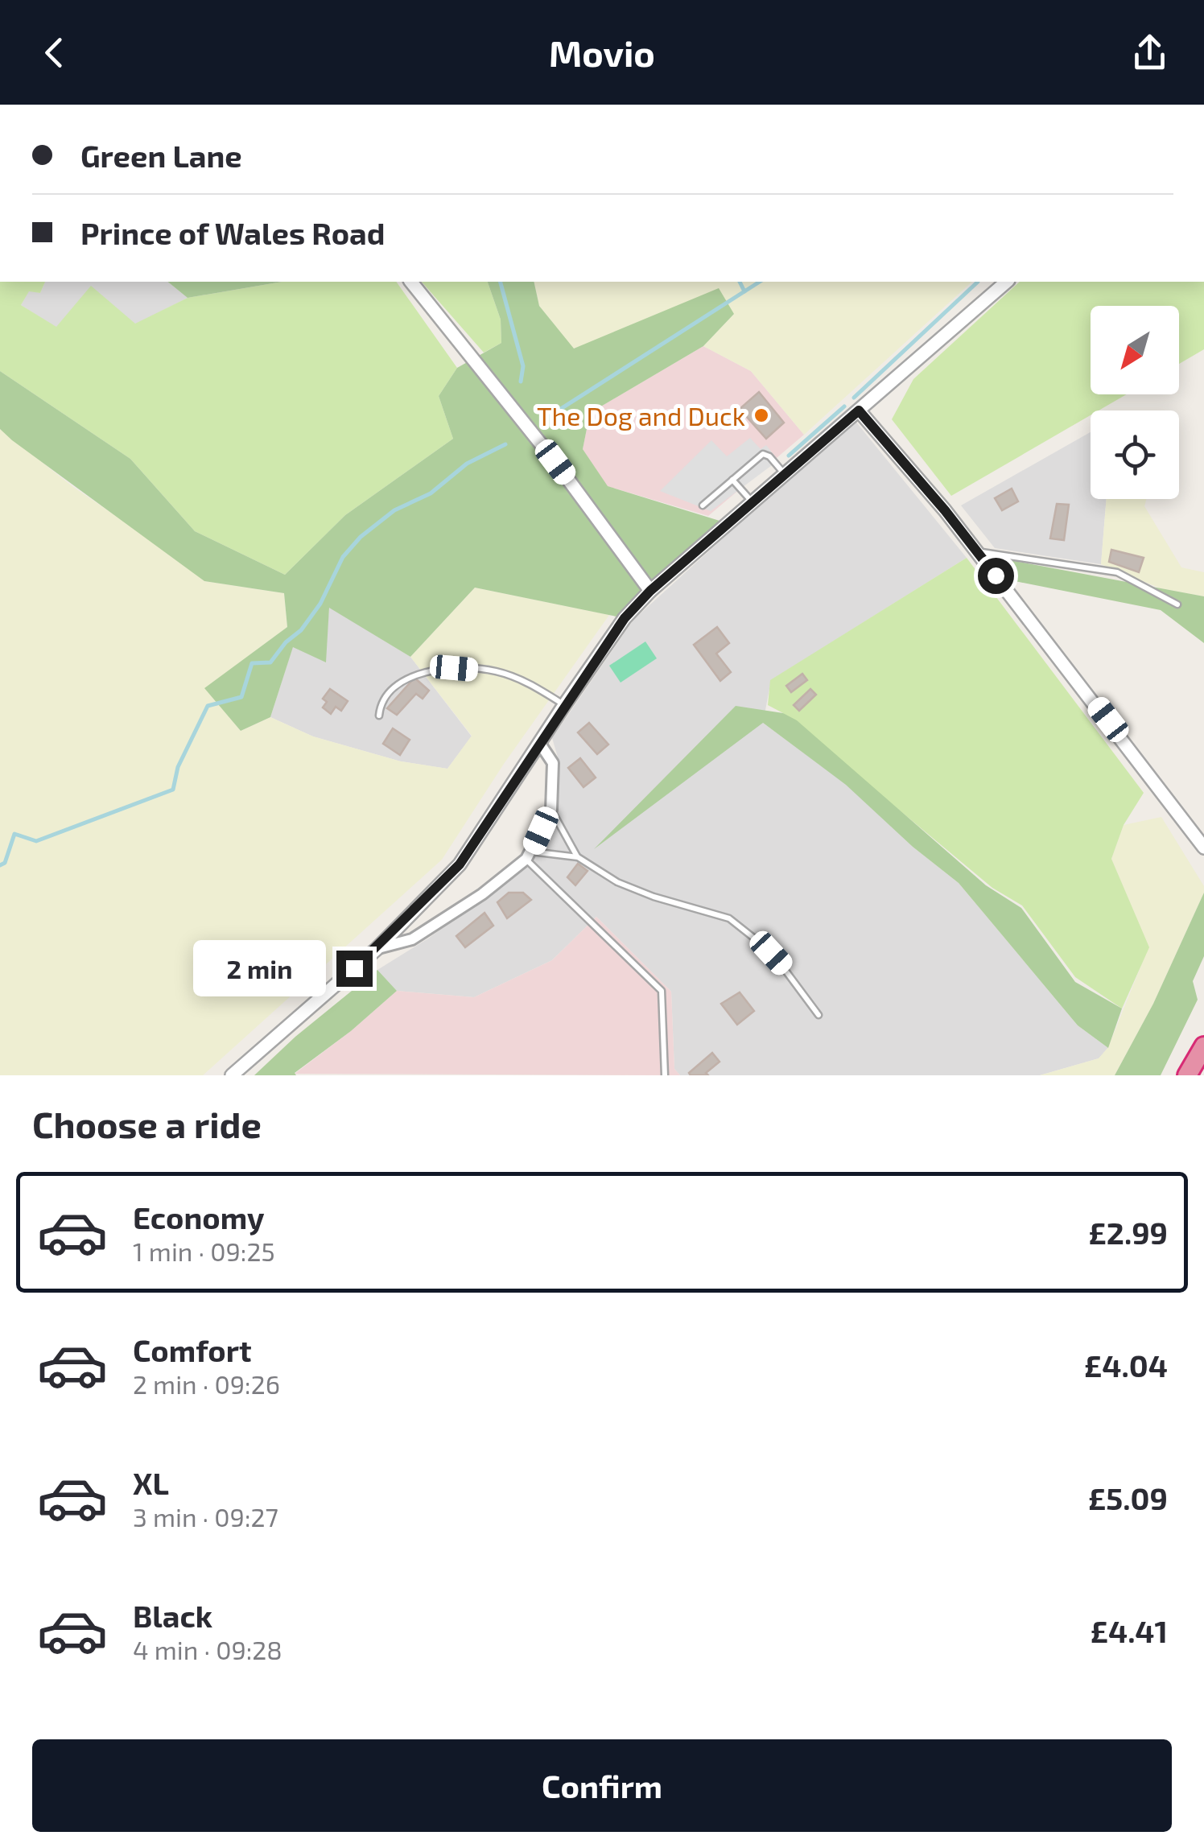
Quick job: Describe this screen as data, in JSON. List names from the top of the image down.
{
  "places": ["The Dog and Duck"],
  "north": "bottom left",
  "page": {
    "header": "Movio",
    "banner": ["Green Lane", "Prince of Wales Road"],
    "bubble": "2 min",
    "heading": "Choose a ride",
    "list": [
      {
        "name": "Economy",
        "note": "1 min · 09:25",
        "value": "£2.99"
      },
      {
        "name": "Comfort",
        "note": "2 min · 09:26",
        "value": "£4.04"
      },
      {
        "name": "XL",
        "note": "3 min · 09:27",
        "value": "£5.09"
      },
      {
        "name": "Black",
        "note": "4 min · 09:28",
        "value": "£4.41"
      }
    ],
    "buttons": "Confirm"
  }
}
